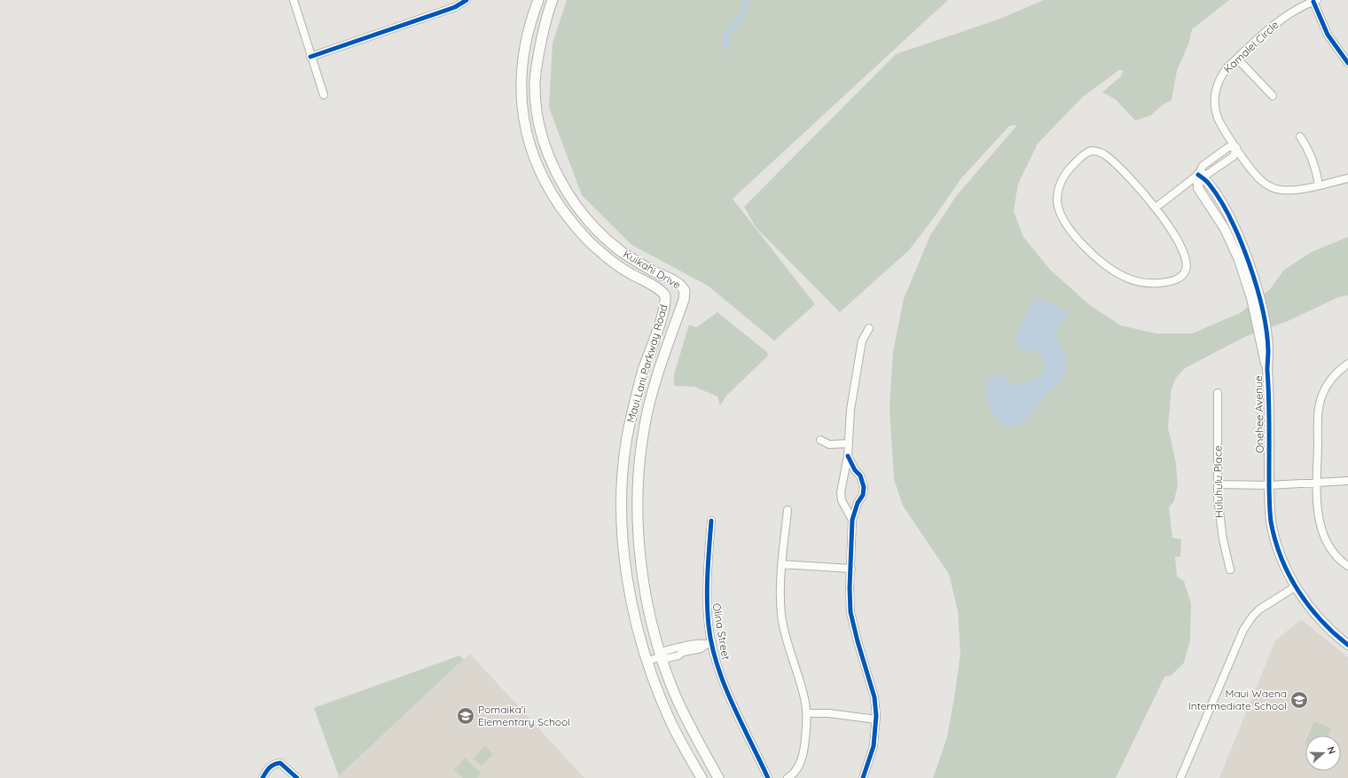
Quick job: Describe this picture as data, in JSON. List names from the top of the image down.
{
  "streets": {
    "main road": ["Kuikahi Drive", "Maui Lani Parkway Road"],
    "street": [
      "Kamalei Circle",
      "Onehee Avenue",
      "Huluhulu Place",
      "Olina Street"
    ]
  },
  "crossings": [
    ["Kuikahi Drive", "Maui Lani Parkway Road"]
  ],
  "places": {
    "school or university": ["Maui Waena Intermediate School", "Pomaika'i Elementary School"]
  },
  "north": "right"
}
